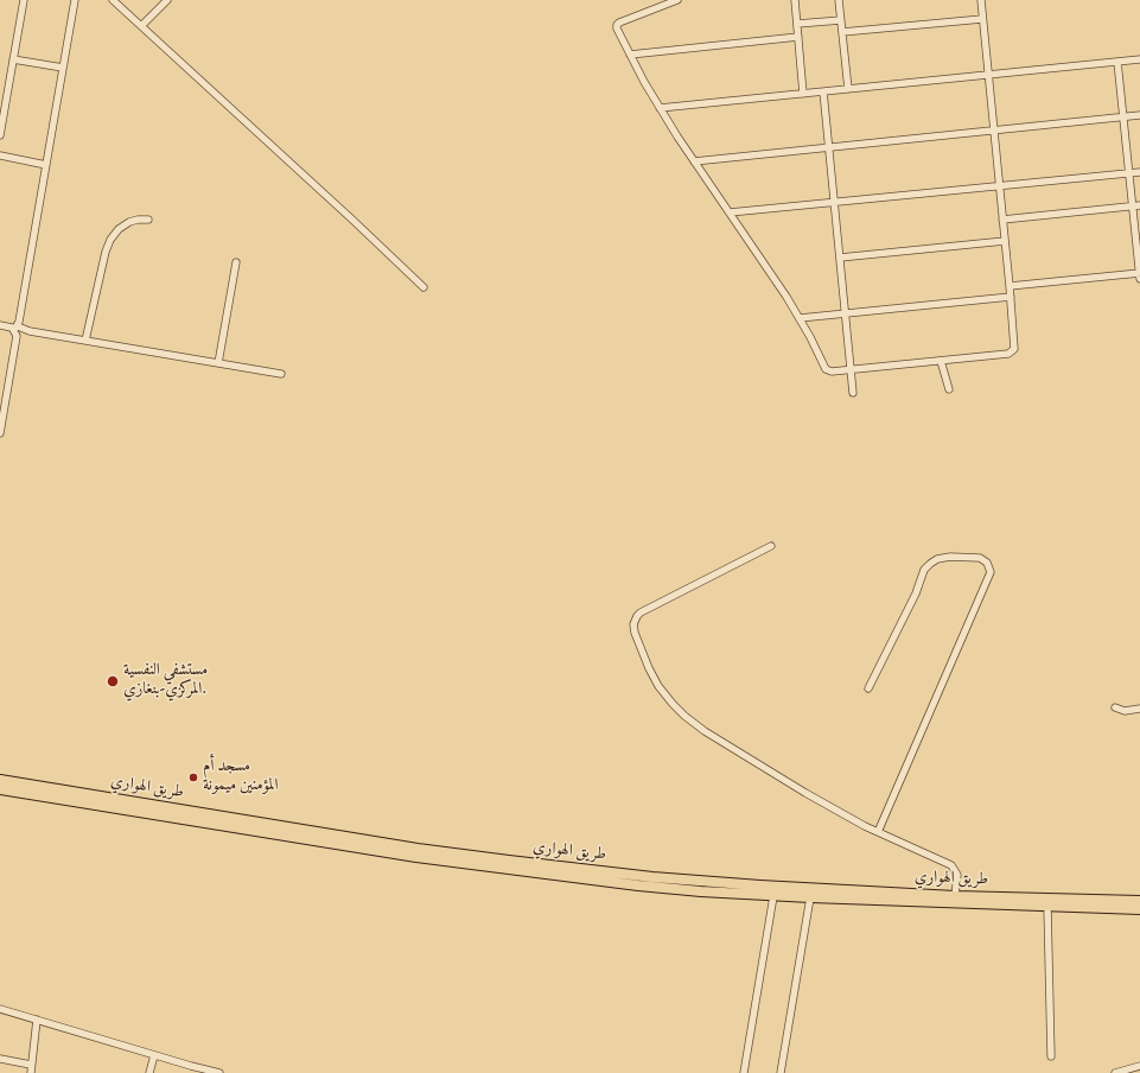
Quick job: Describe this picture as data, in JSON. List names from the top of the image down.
{
  "streets": {
    "highway": ["طريق الهواري"]
  },
  "places": ["مستشفي النفسية المركزي-بنغازي.", "مسجد أم المؤمنين ميمونة"]
}
